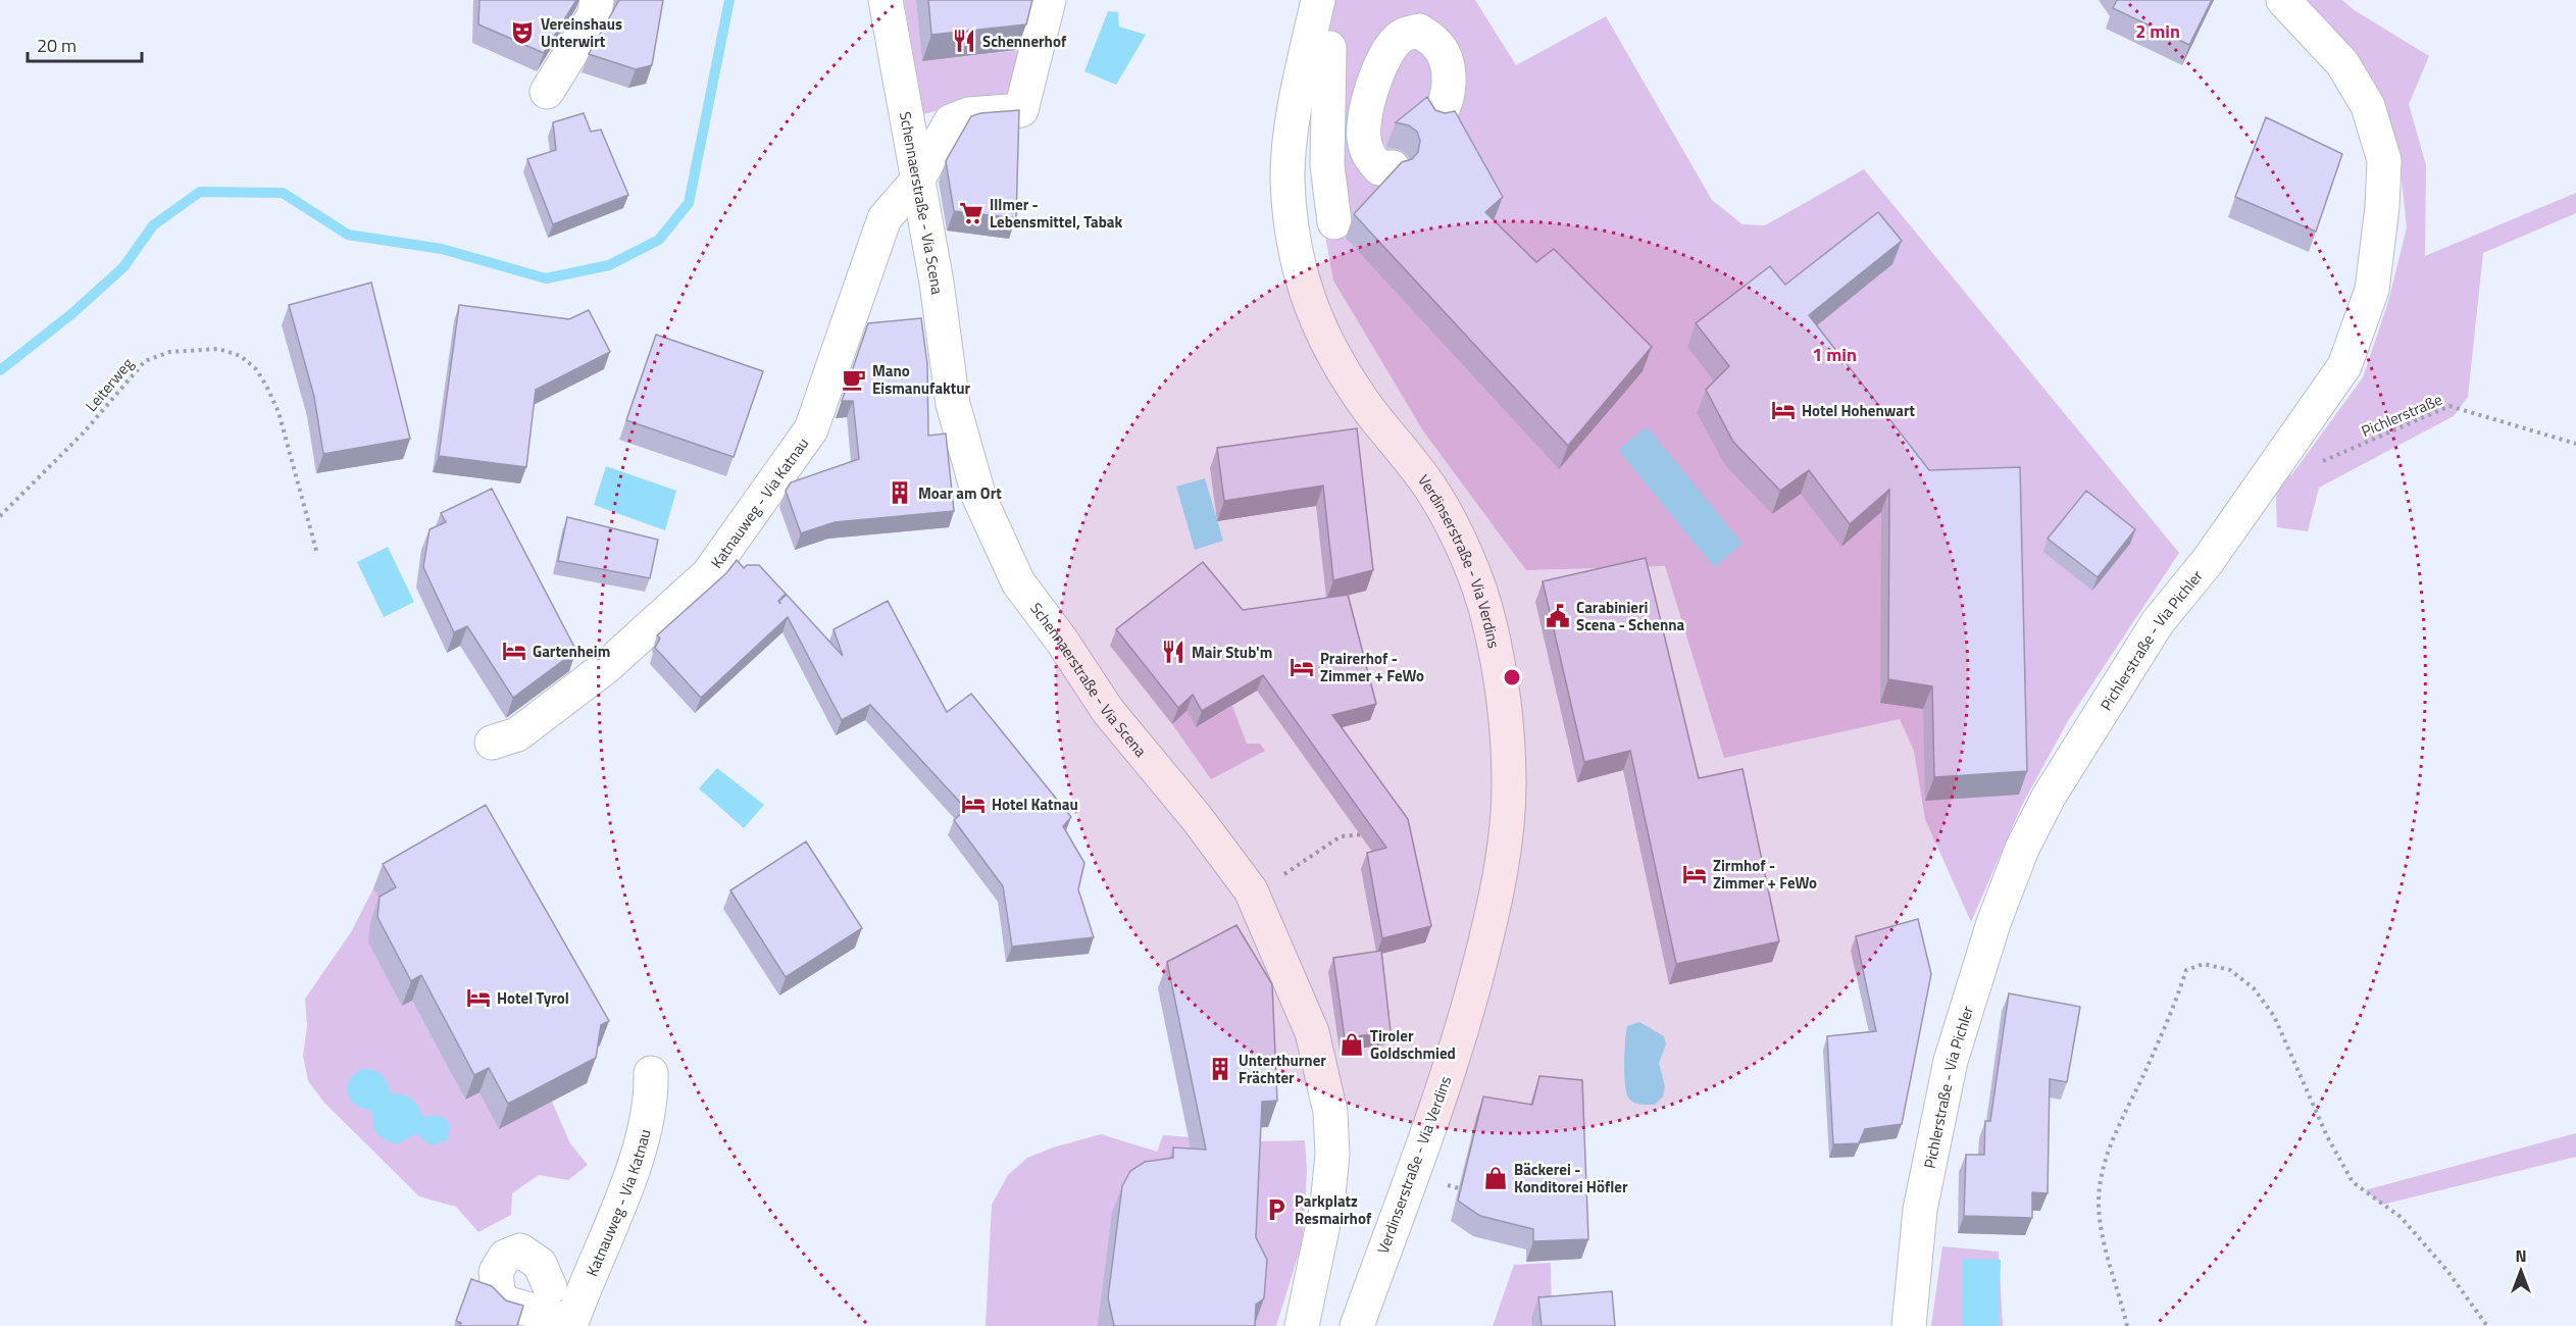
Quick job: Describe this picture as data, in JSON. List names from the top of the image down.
{
  "streets": {
    "street": [
      "Schennaerstraße - Via Scena",
      "Katnauweg - Via Katnau",
      "Verdinserstraße - Via Verdins",
      "Pichlerstraße - Via Pichler"
    ],
    "path": ["Leiterweg", "Pichlerstraße"]
  },
  "crossings": [
    ["Schennaerstraße - Via Scena", "Katnauweg - Via Katnau"],
    ["Pichlerstraße", "Pichlerstraße - Via Pichler"]
  ],
  "places": {
    "theatre": ["Vereinshaus Unterwirt"],
    "restaurant": ["Schennerhof", "Mair Stub'm"],
    "supermarket": ["Illmer - Lebensmittel, Tabak"],
    "cafe": ["Mano Eismanufaktur"],
    "hotel": [
      "Hotel Hohenwart",
      "Gartenheim",
      "Prairerhof - Zimmer + FeWo",
      "Hotel Katnau",
      "Zirmhof - Zimmer + FeWo",
      "Hotel Tyrol"
    ],
    "building": ["Moar am Ort", "Unterthurner Frächter"],
    "public building": ["Carabinieri Scena - Schenna"],
    "shop": ["Tiroler Goldschmied", "Bäckerei - Konditorei Höfler"],
    "parking": ["Parkplatz Resmairhof"]
  },
  "scale_bar": "20 m",
  "north": "top",
  "rings": ["2 min", "1 min"]
}
